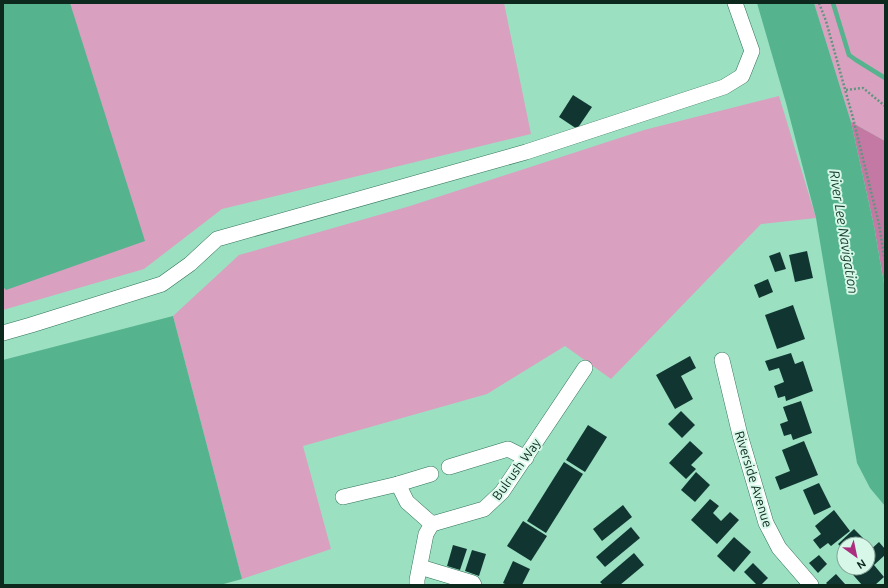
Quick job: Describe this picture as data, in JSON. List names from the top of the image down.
{
  "streets": {
    "street": ["Bulrush Way", "Riverside Avenue"]
  },
  "water": ["River Lee Navigation"],
  "north": "bottom right"
}
